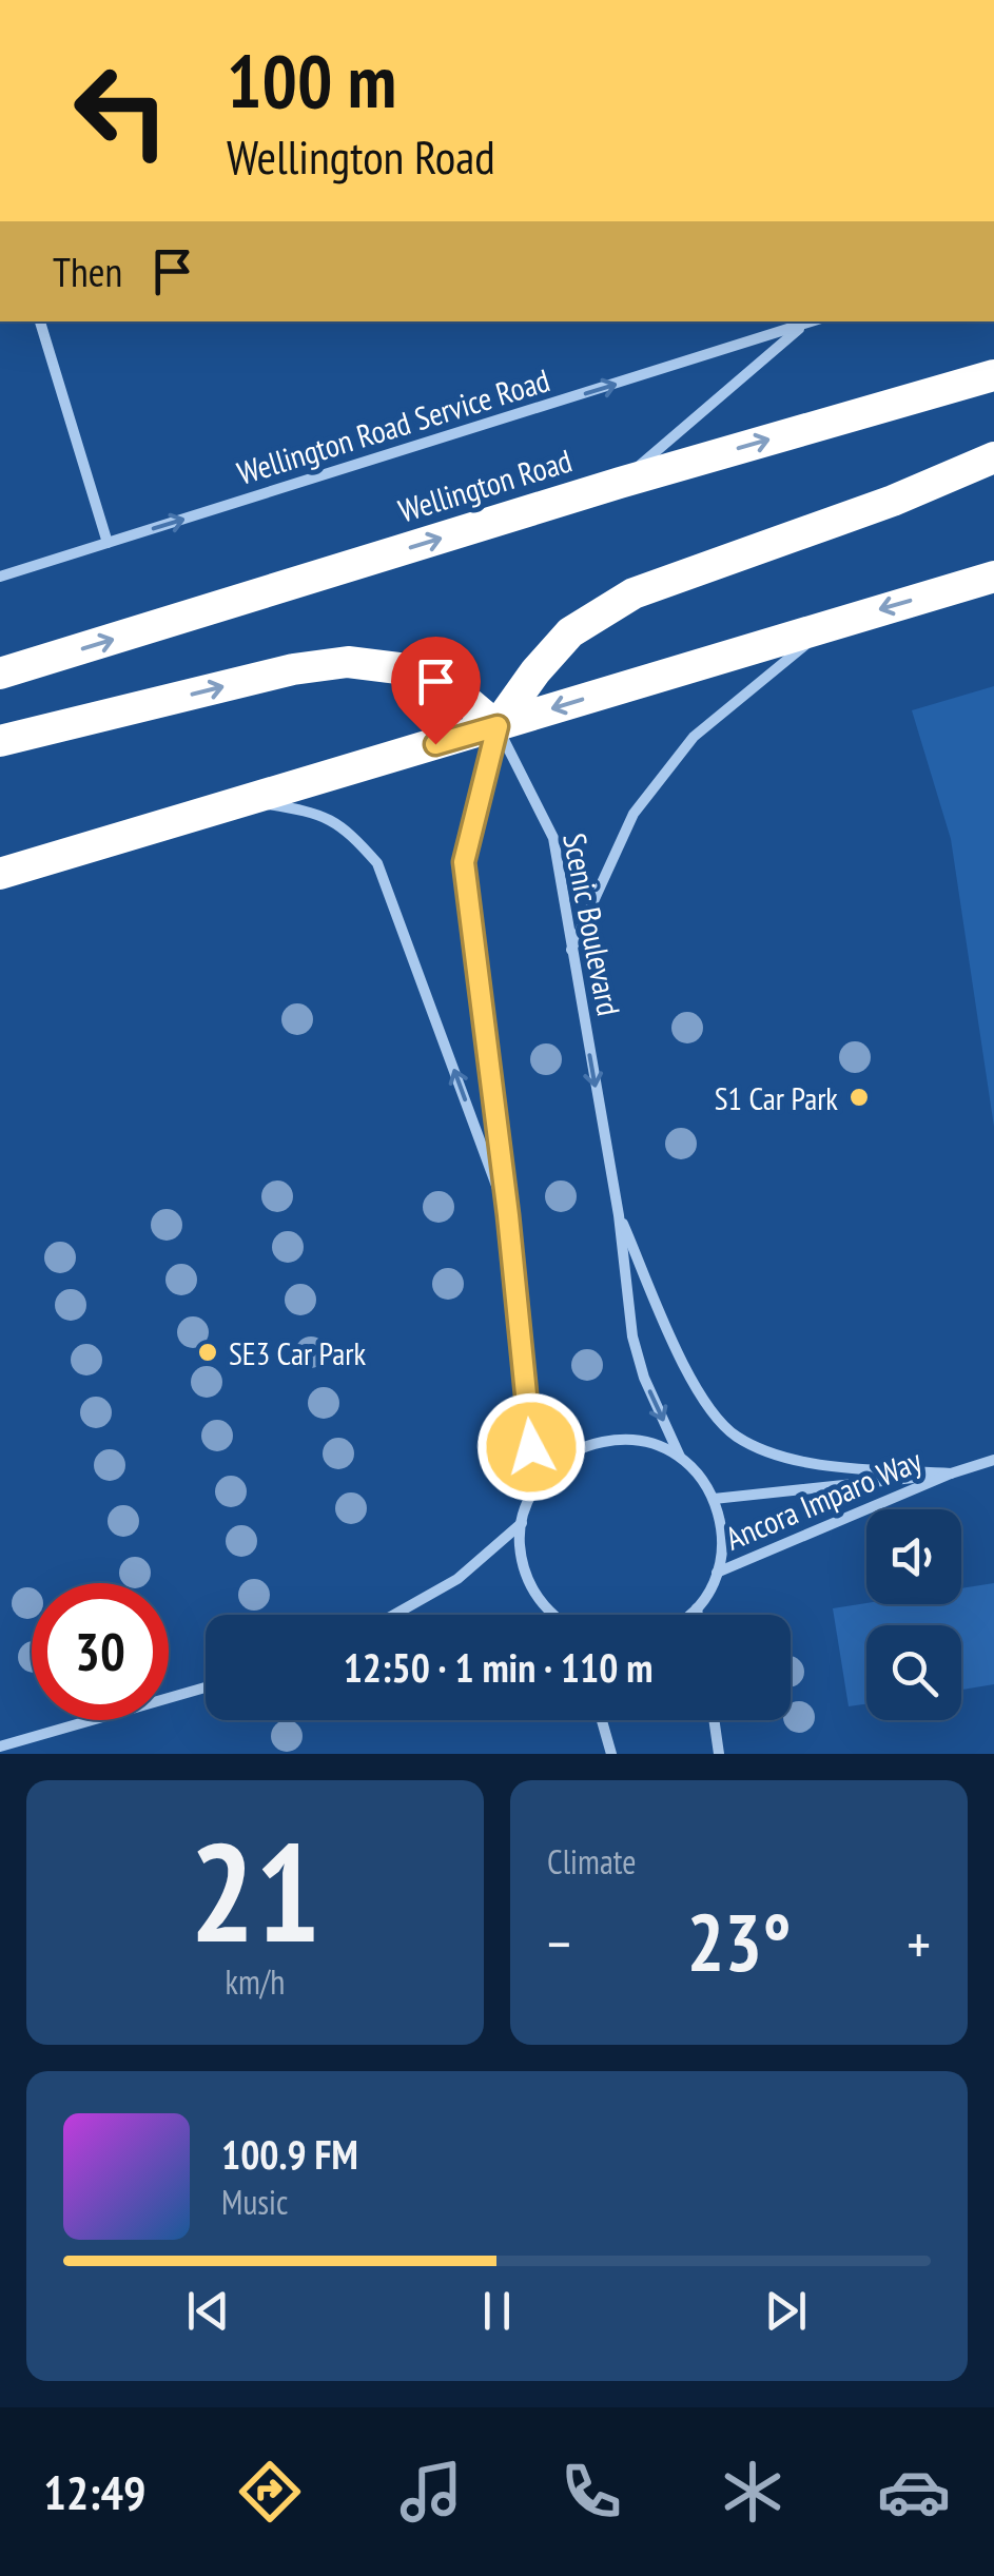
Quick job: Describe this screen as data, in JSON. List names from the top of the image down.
{
  "streets": {
    "highway": ["Wellington Road"],
    "street": ["Wellington Road Service Road", "Scenic Boulevard", "Ancora Imparo Way"]
  },
  "crossings": [
    ["Wellington Road Service Road", "Wellington Road"],
    ["Scenic Boulevard", "Ancora Imparo Way"]
  ],
  "one_way": ["Scenic Boulevard"],
  "places": ["S1 Car Park", "SE3 Car Park"],
  "page": {
    "turn": ["100 m", "Wellington Road"],
    "then": "Then",
    "limit": "30",
    "trip": "12:50 · 1 min · 110 m",
    "tile": [
      ["21", "km/h"],
      "Climate"
    ],
    "heat": ["−", "23°", "+"],
    "song": ["100.9 FM", "Music"],
    "tabs": "12:49"
  }
}
